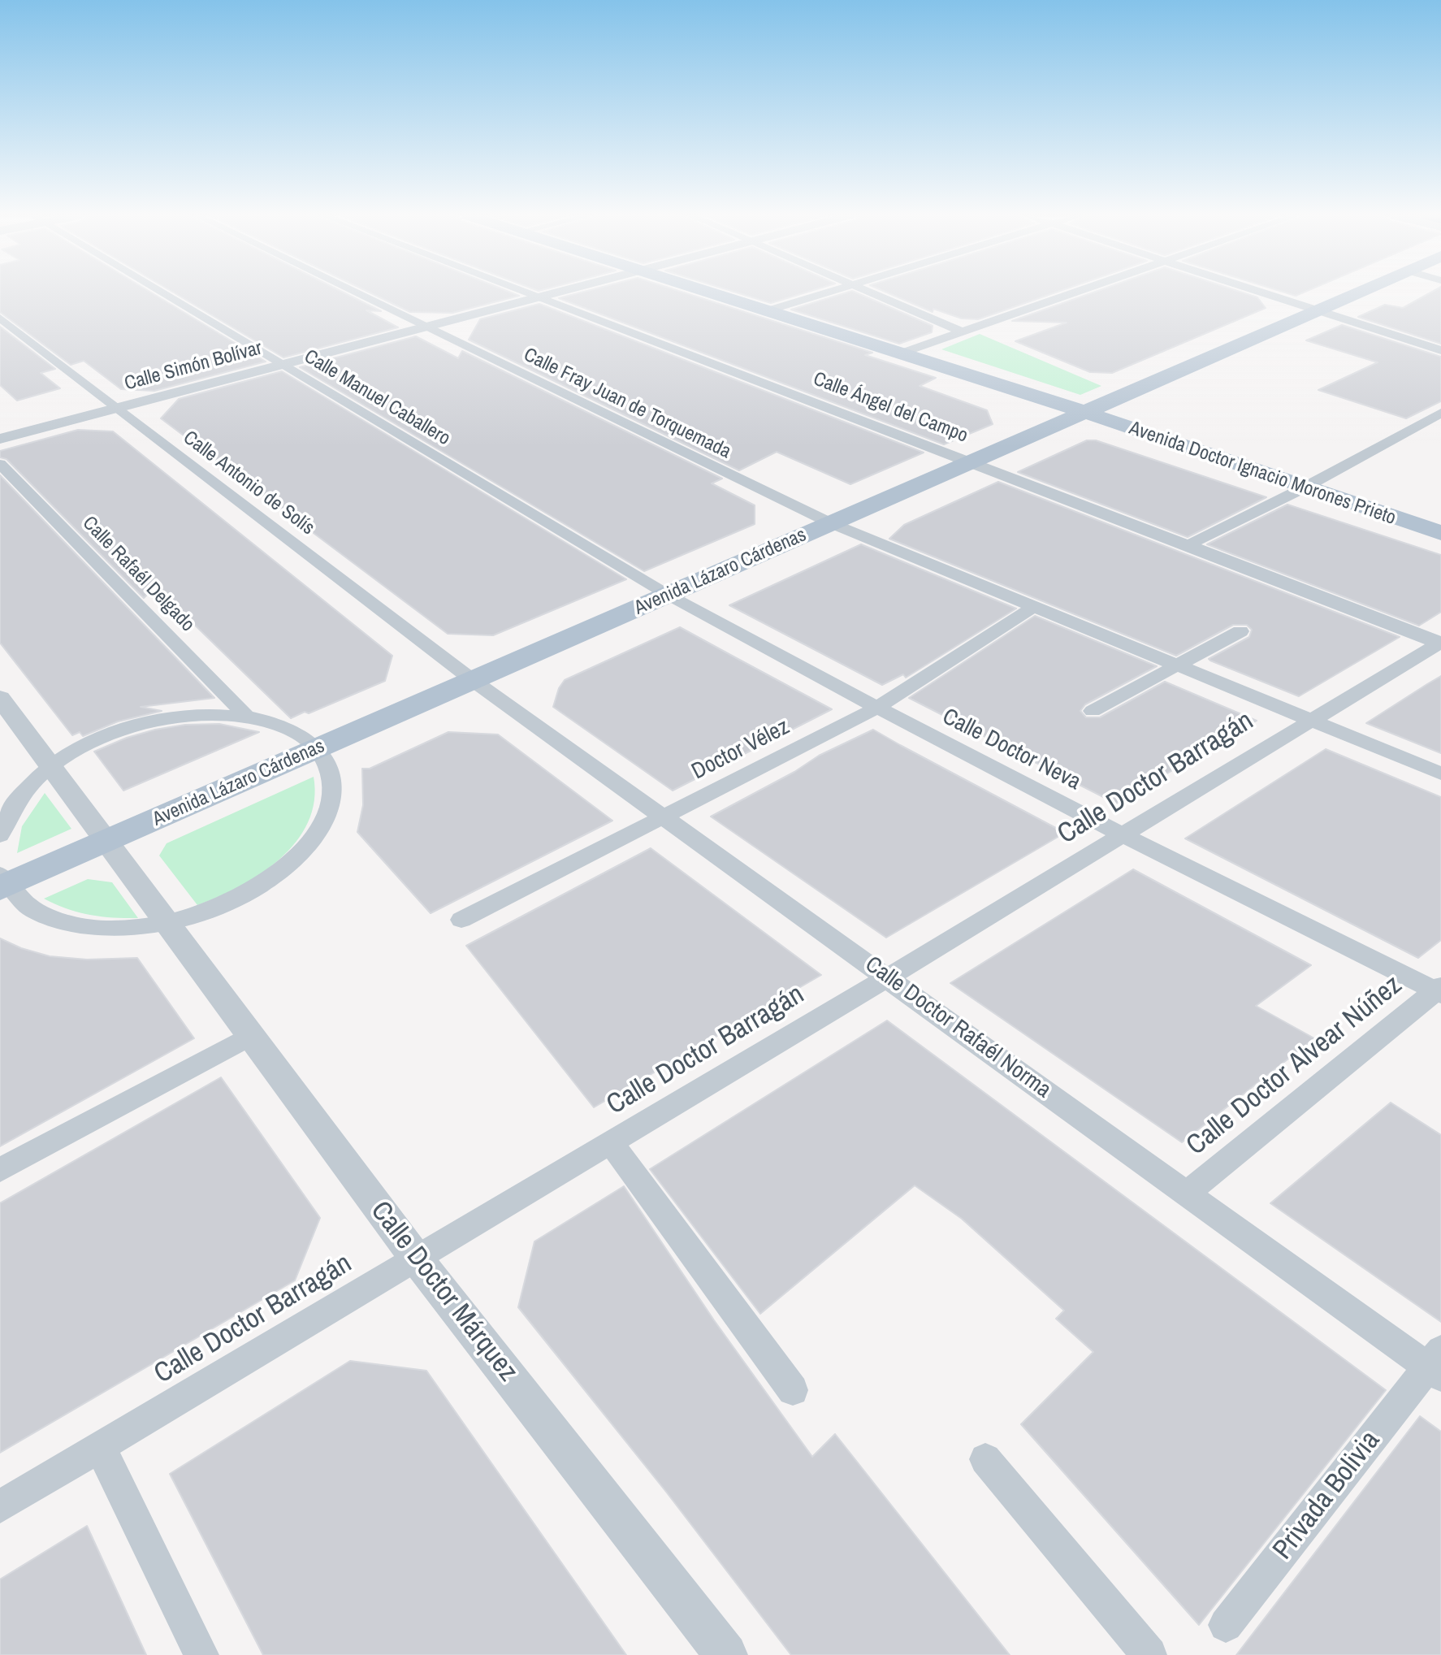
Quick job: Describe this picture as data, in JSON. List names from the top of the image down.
{
  "streets": {
    "main road": ["Avenida Doctor Ignacio Morones Prieto", "Avenida Lázaro Cárdenas"],
    "street": [
      "Calle Simón Bolívar",
      "Calle Manuel Caballero",
      "Calle Fray Juan de Torquemada",
      "Calle Ángel del Campo",
      "Calle Antonio de Solís",
      "Calle Rafaél Delgado",
      "Doctor Vélez",
      "Calle Doctor Neva",
      "Calle Doctor Barragán",
      "Calle Doctor Rafaél Norma",
      "Calle Doctor Alvear Núñez",
      "Calle Doctor Márquez",
      "Privada Bolivia"
    ]
  },
  "crossings": [
    ["Calle Simón Bolívar", "Calle Manuel Caballero"],
    ["Calle Simón Bolívar", "Calle Fray Juan de Torquemada"],
    ["Calle Simón Bolívar", "Calle Ángel del Campo"],
    ["Calle Simón Bolívar", "Calle Antonio de Solís"],
    ["Calle Manuel Caballero", "Avenida Lázaro Cárdenas"],
    ["Calle Manuel Caballero", "Calle Doctor Neva"],
    ["Calle Fray Juan de Torquemada", "Avenida Lázaro Cárdenas"],
    ["Calle Fray Juan de Torquemada", "Doctor Vélez"],
    ["Calle Fray Juan de Torquemada", "Calle Doctor Barragán"],
    ["Calle Ángel del Campo", "Avenida Lázaro Cárdenas"],
    ["Calle Ángel del Campo", "Calle Doctor Barragán"],
    ["Avenida Doctor Ignacio Morones Prieto", "Avenida Lázaro Cárdenas"],
    ["Calle Antonio de Solís", "Avenida Lázaro Cárdenas"],
    ["Calle Antonio de Solís", "Calle Doctor Rafaél Norma"],
    ["Avenida Lázaro Cárdenas", "Calle Doctor Neva"],
    ["Avenida Lázaro Cárdenas", "Calle Doctor Rafaél Norma"],
    ["Avenida Lázaro Cárdenas", "Calle Doctor Márquez"],
    ["Doctor Vélez", "Calle Doctor Neva"],
    ["Doctor Vélez", "Calle Doctor Rafaél Norma"],
    ["Calle Doctor Neva", "Calle Doctor Barragán"],
    ["Calle Doctor Neva", "Calle Doctor Alvear Núñez"],
    ["Calle Doctor Barragán", "Calle Doctor Rafaél Norma"],
    ["Calle Doctor Barragán", "Calle Doctor Márquez"],
    ["Calle Doctor Rafaél Norma", "Calle Doctor Alvear Núñez"],
    ["Calle Doctor Rafaél Norma", "Privada Bolivia"]
  ]
}
